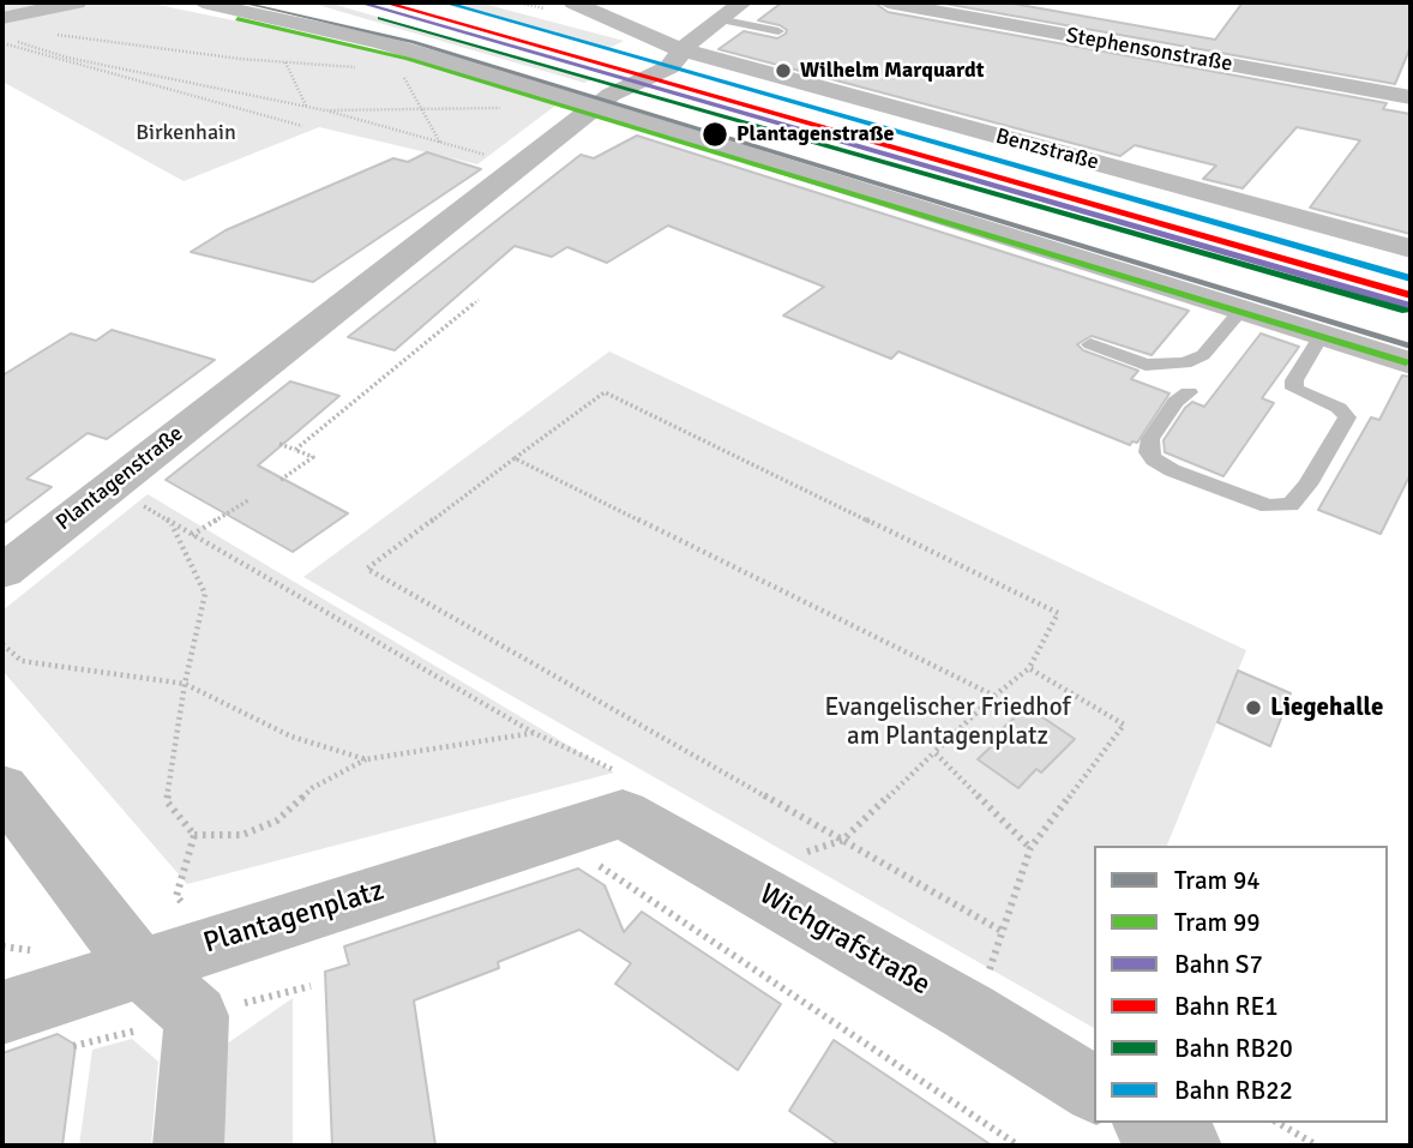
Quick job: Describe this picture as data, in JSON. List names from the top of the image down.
{
  "streets": {
    "street": [
      "Stephensonstraße",
      "Benzstraße",
      "Plantagenstraße",
      "Plantagenplatz",
      "Wichgrafstraße"
    ]
  },
  "crossings": [
    ["Benzstraße", "Plantagenstraße"],
    ["Plantagenplatz", "Wichgrafstraße"]
  ],
  "parks": ["Birkenhain", "Evangelischer Friedhof am Plantagenplatz"],
  "places": ["Wilhelm Marquardt", "Plantagenstraße", "Liegehalle"],
  "lines": [
    "tram line 94",
    "rail line S7",
    "rail line RE1",
    "rail line RB22",
    "rail line RB20",
    "tram line 99"
  ],
  "legend": [
    "Tram 94",
    "Tram 99",
    "Bahn S7",
    "Bahn RE1",
    "Bahn RB20",
    "Bahn RB22"
  ]
}
